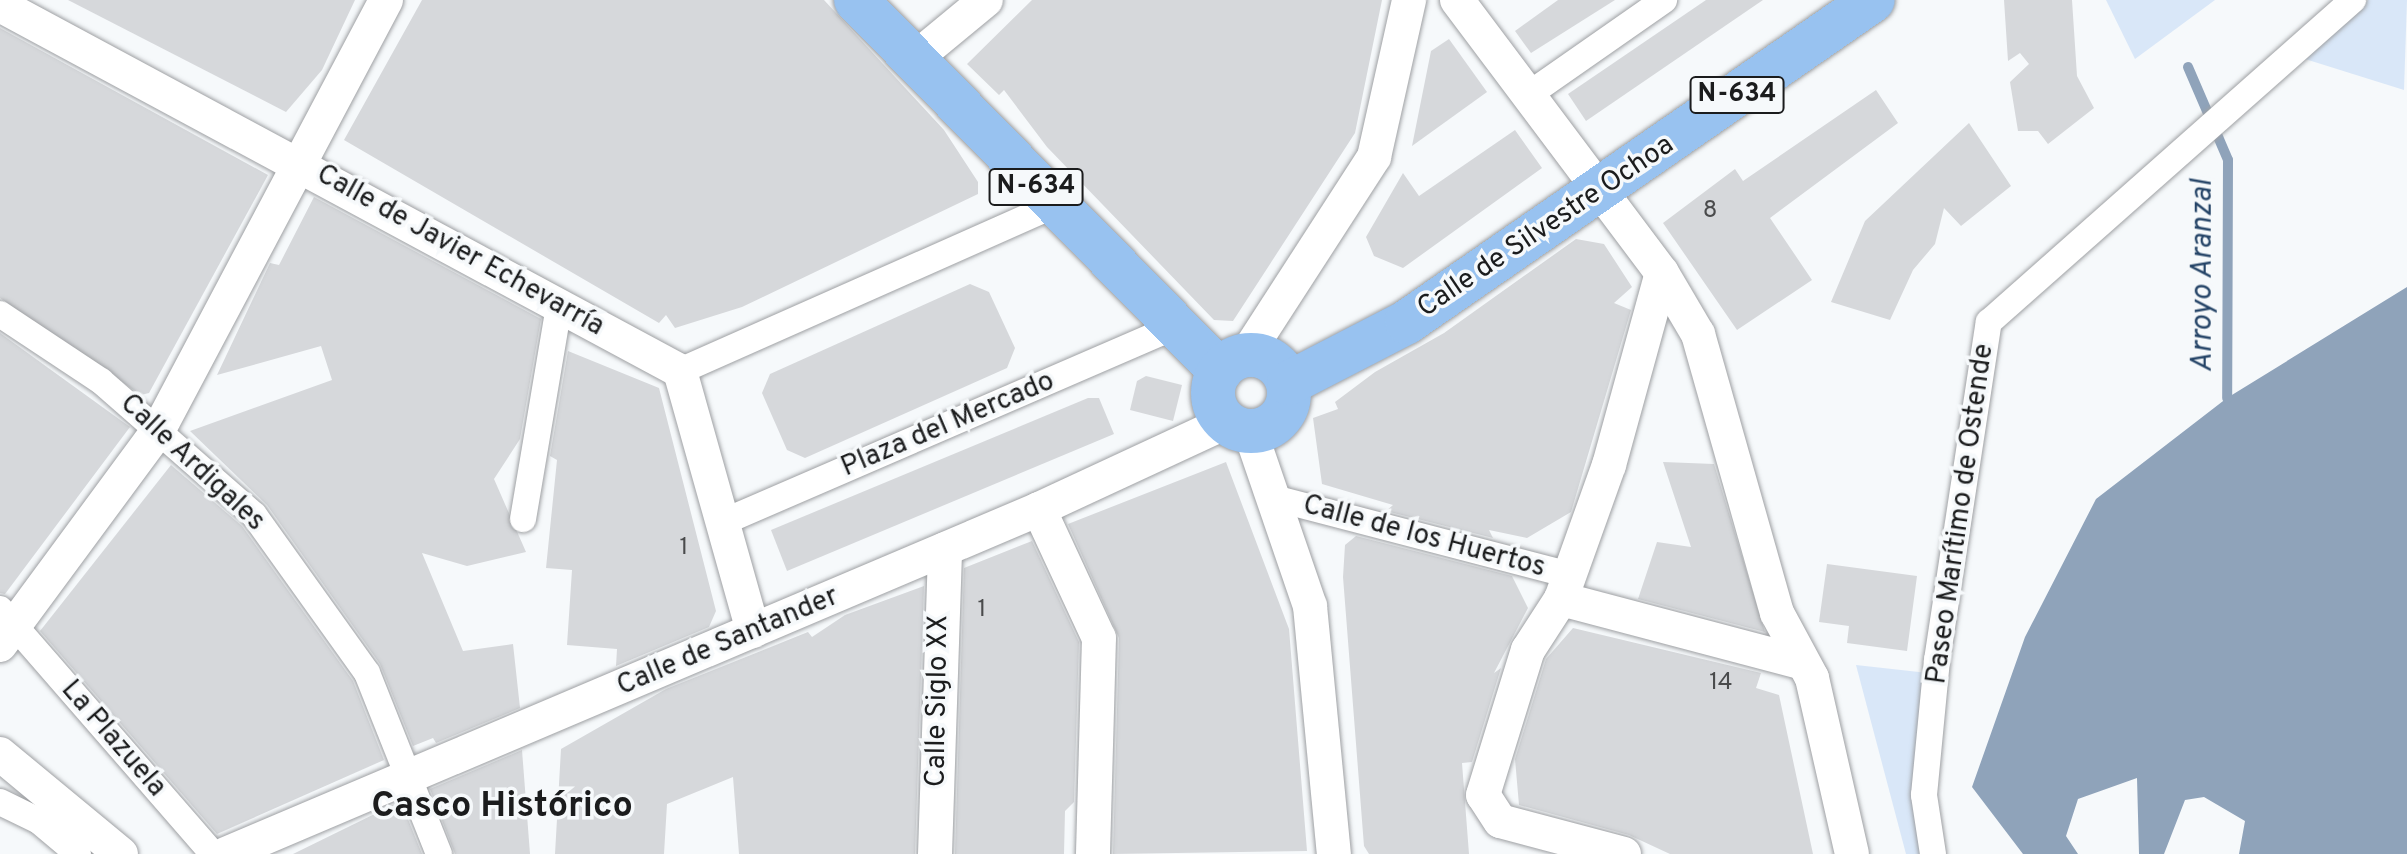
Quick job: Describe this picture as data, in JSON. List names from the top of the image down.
{
  "streets": {
    "highway": ["N-634", "Calle de Silvestre Ochoa"],
    "street": [
      "Calle de Javier Echevarría",
      "Plaza del Mercado",
      "Calle Ardigales",
      "Paseo Marítimo de Ostende",
      "Calle de los Huertos",
      "Calle de Santander",
      "Calle Siglo XX",
      "La Plazuela"
    ]
  },
  "crossings": [
    ["N-634", "Calle de Silvestre Ochoa"],
    ["N-634", "Plaza del Mercado"],
    ["N-634", "Calle de Santander"],
    ["Calle de Silvestre Ochoa", "Calle de Santander"],
    ["Calle Ardigales", "Calle de Santander"],
    ["Calle de Santander", "Calle Siglo XX"]
  ],
  "districts": ["Casco Histórico"],
  "water": ["Arroyo Aranzal"],
  "house_numbers": [
    "8",
    "1",
    "1",
    "14"
  ]
}
